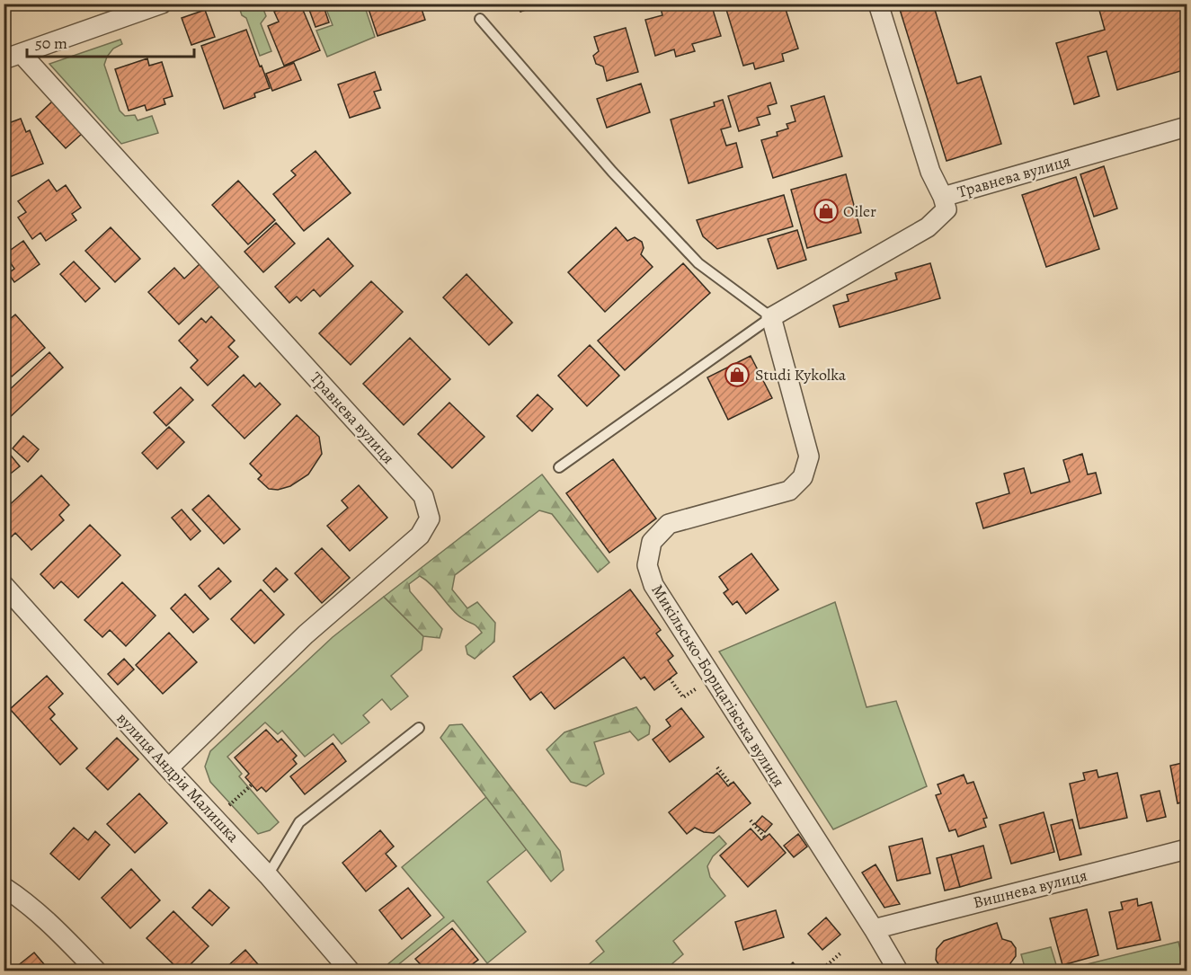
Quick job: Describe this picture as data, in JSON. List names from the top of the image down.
{
  "streets": {
    "street": [
      "Травнева вулиця",
      "Микільсько-Борщагівська вулиця",
      "вулиця Андрія Малишка",
      "Вишнева вулиця"
    ]
  },
  "crossings": [
    ["Травнева вулиця", "вулиця Андрія Малишка"],
    ["Микільсько-Борщагівська вулиця", "Вишнева вулиця"]
  ],
  "places": {
    "shop": ["Oiler", "Studi Kykolka"]
  },
  "scale_bar": "50 m"
}
